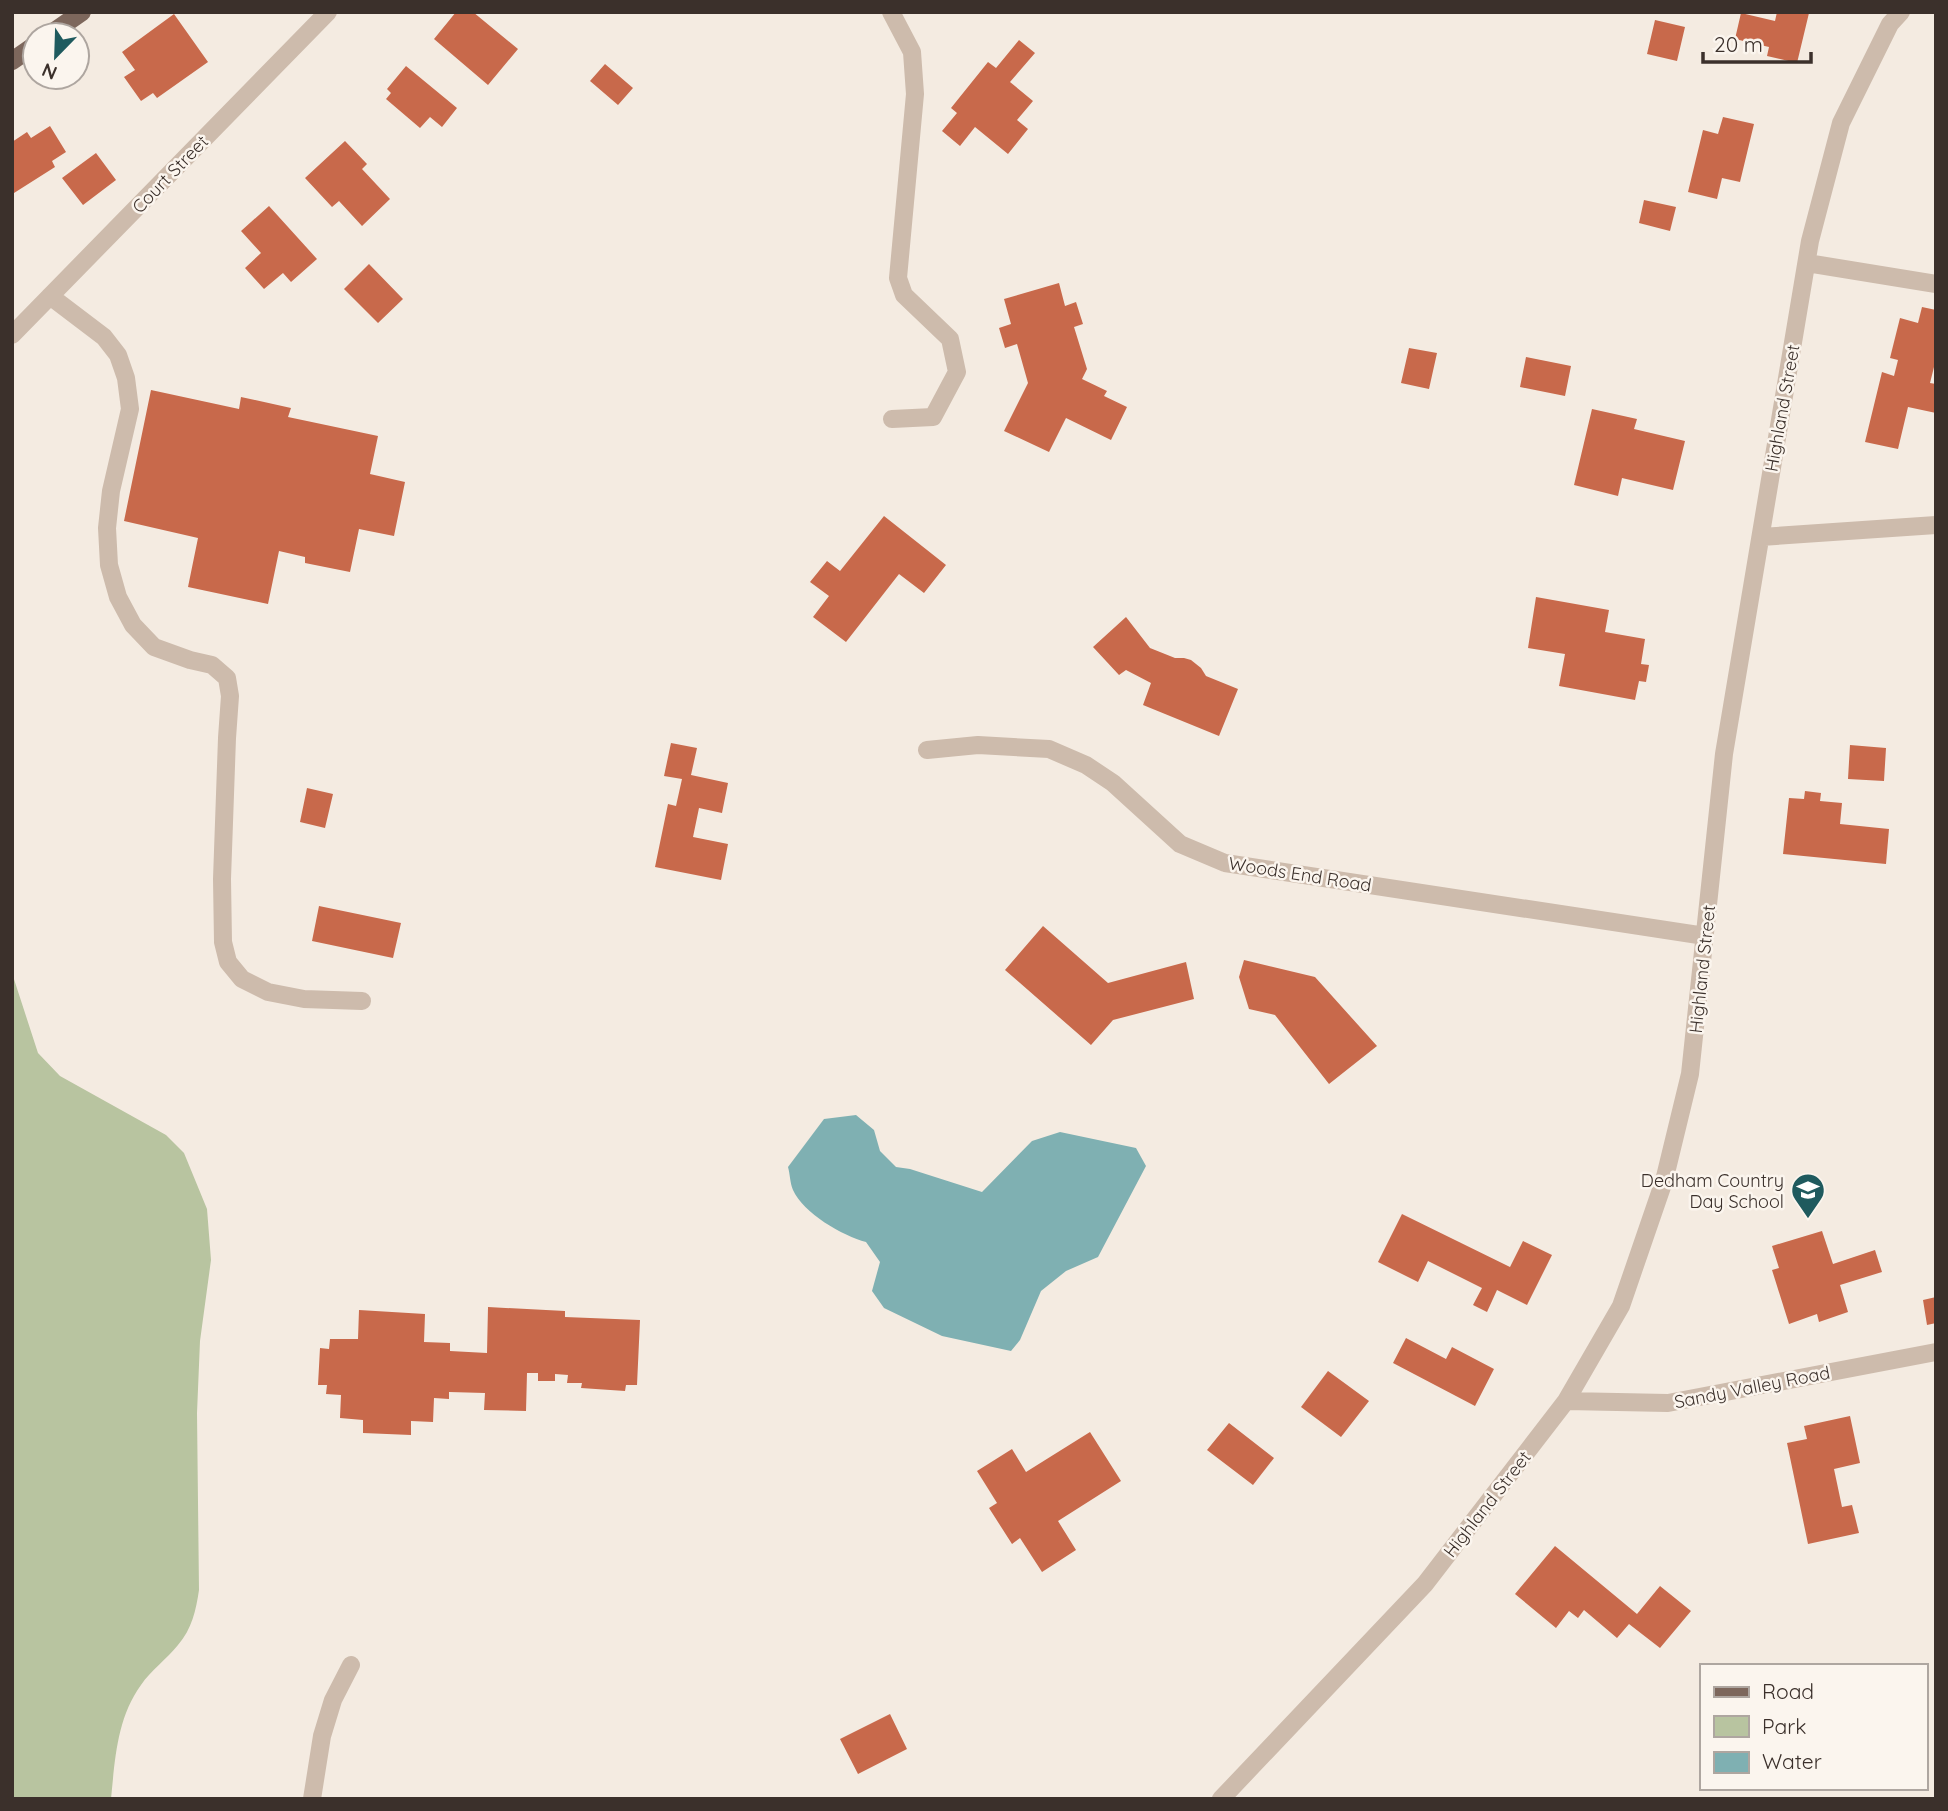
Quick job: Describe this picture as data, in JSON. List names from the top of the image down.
{
  "streets": {
    "street": [
      "Court Street",
      "Highland Street",
      "Woods End Road",
      "Sandy Valley Road"
    ]
  },
  "crossings": [
    ["Highland Street", "Woods End Road"],
    ["Highland Street", "Sandy Valley Road"]
  ],
  "places": {
    "school or university": ["Dedham Country Day School"]
  },
  "legend": ["Road", "Park", "Water"],
  "scale_bar": "20 m",
  "north": "bottom left"
}
